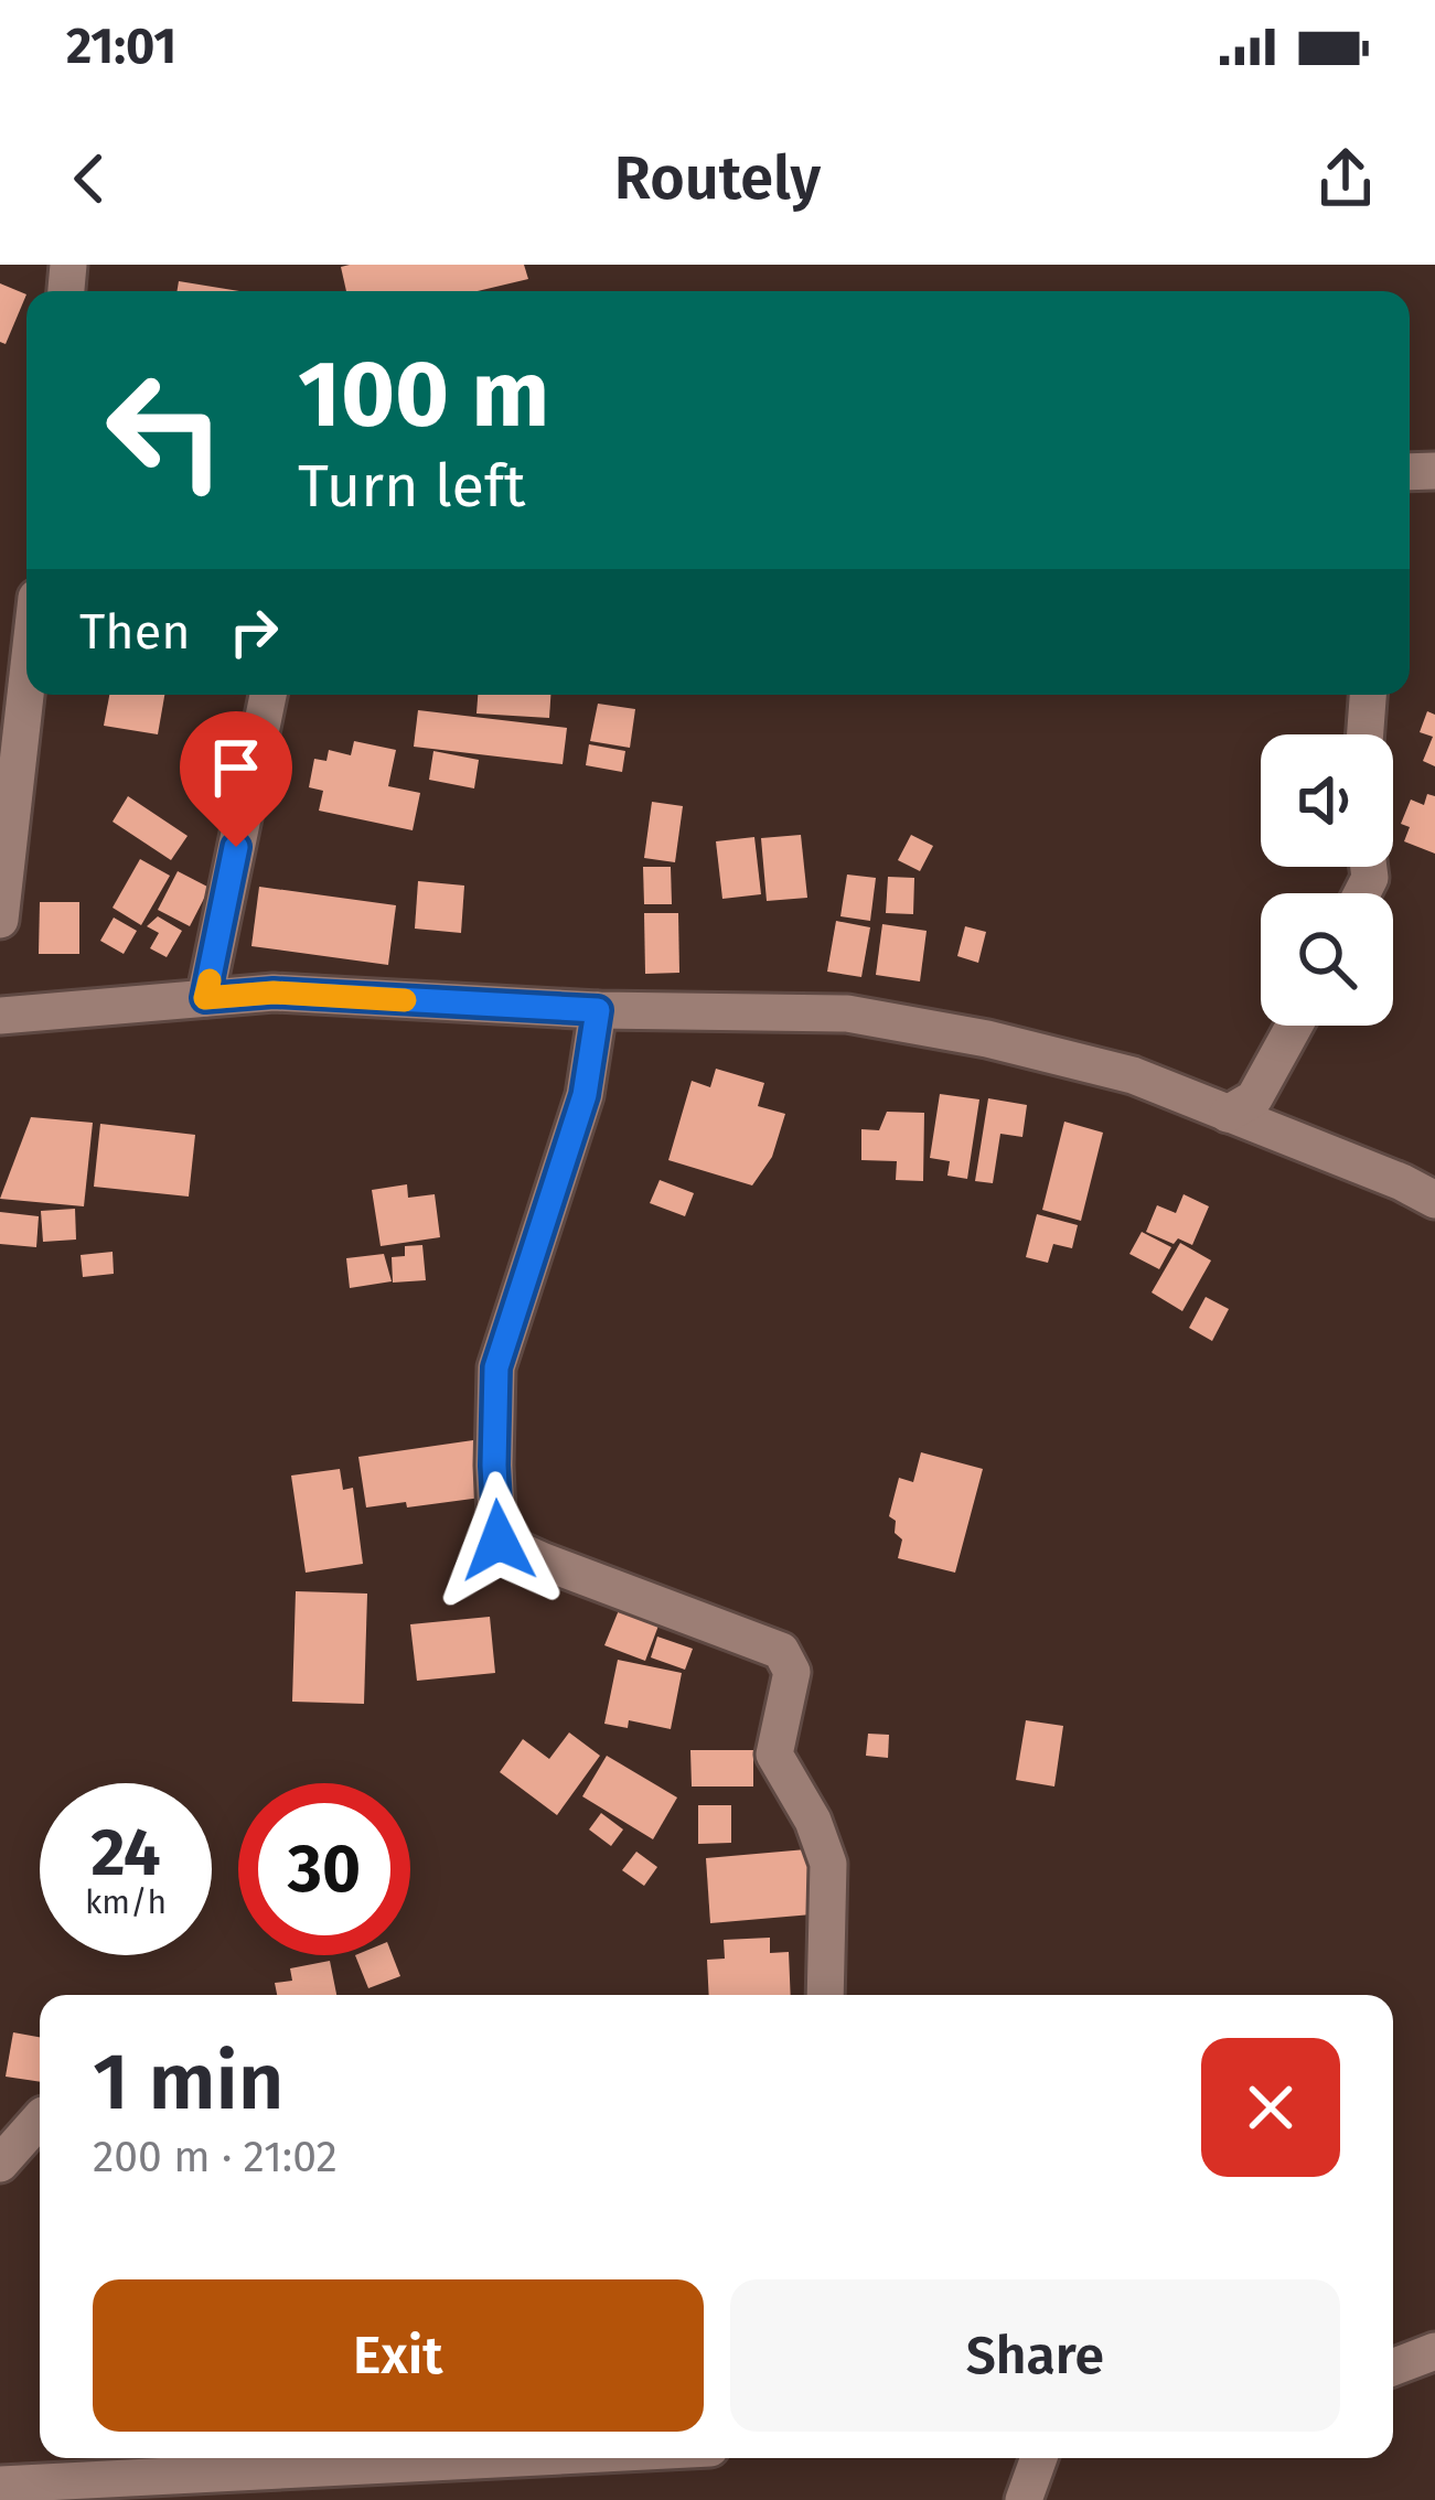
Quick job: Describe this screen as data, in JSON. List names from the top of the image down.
{
  "page": {
    "status": "21:01",
    "header": "Routely",
    "turn": ["100 m", "Turn left"],
    "then": "Then",
    "speed": "24 km/h",
    "limit": "30",
    "heading": ["1 min", "200 m · 21:02"],
    "buttons": ["Exit", "Share"]
  }
}
